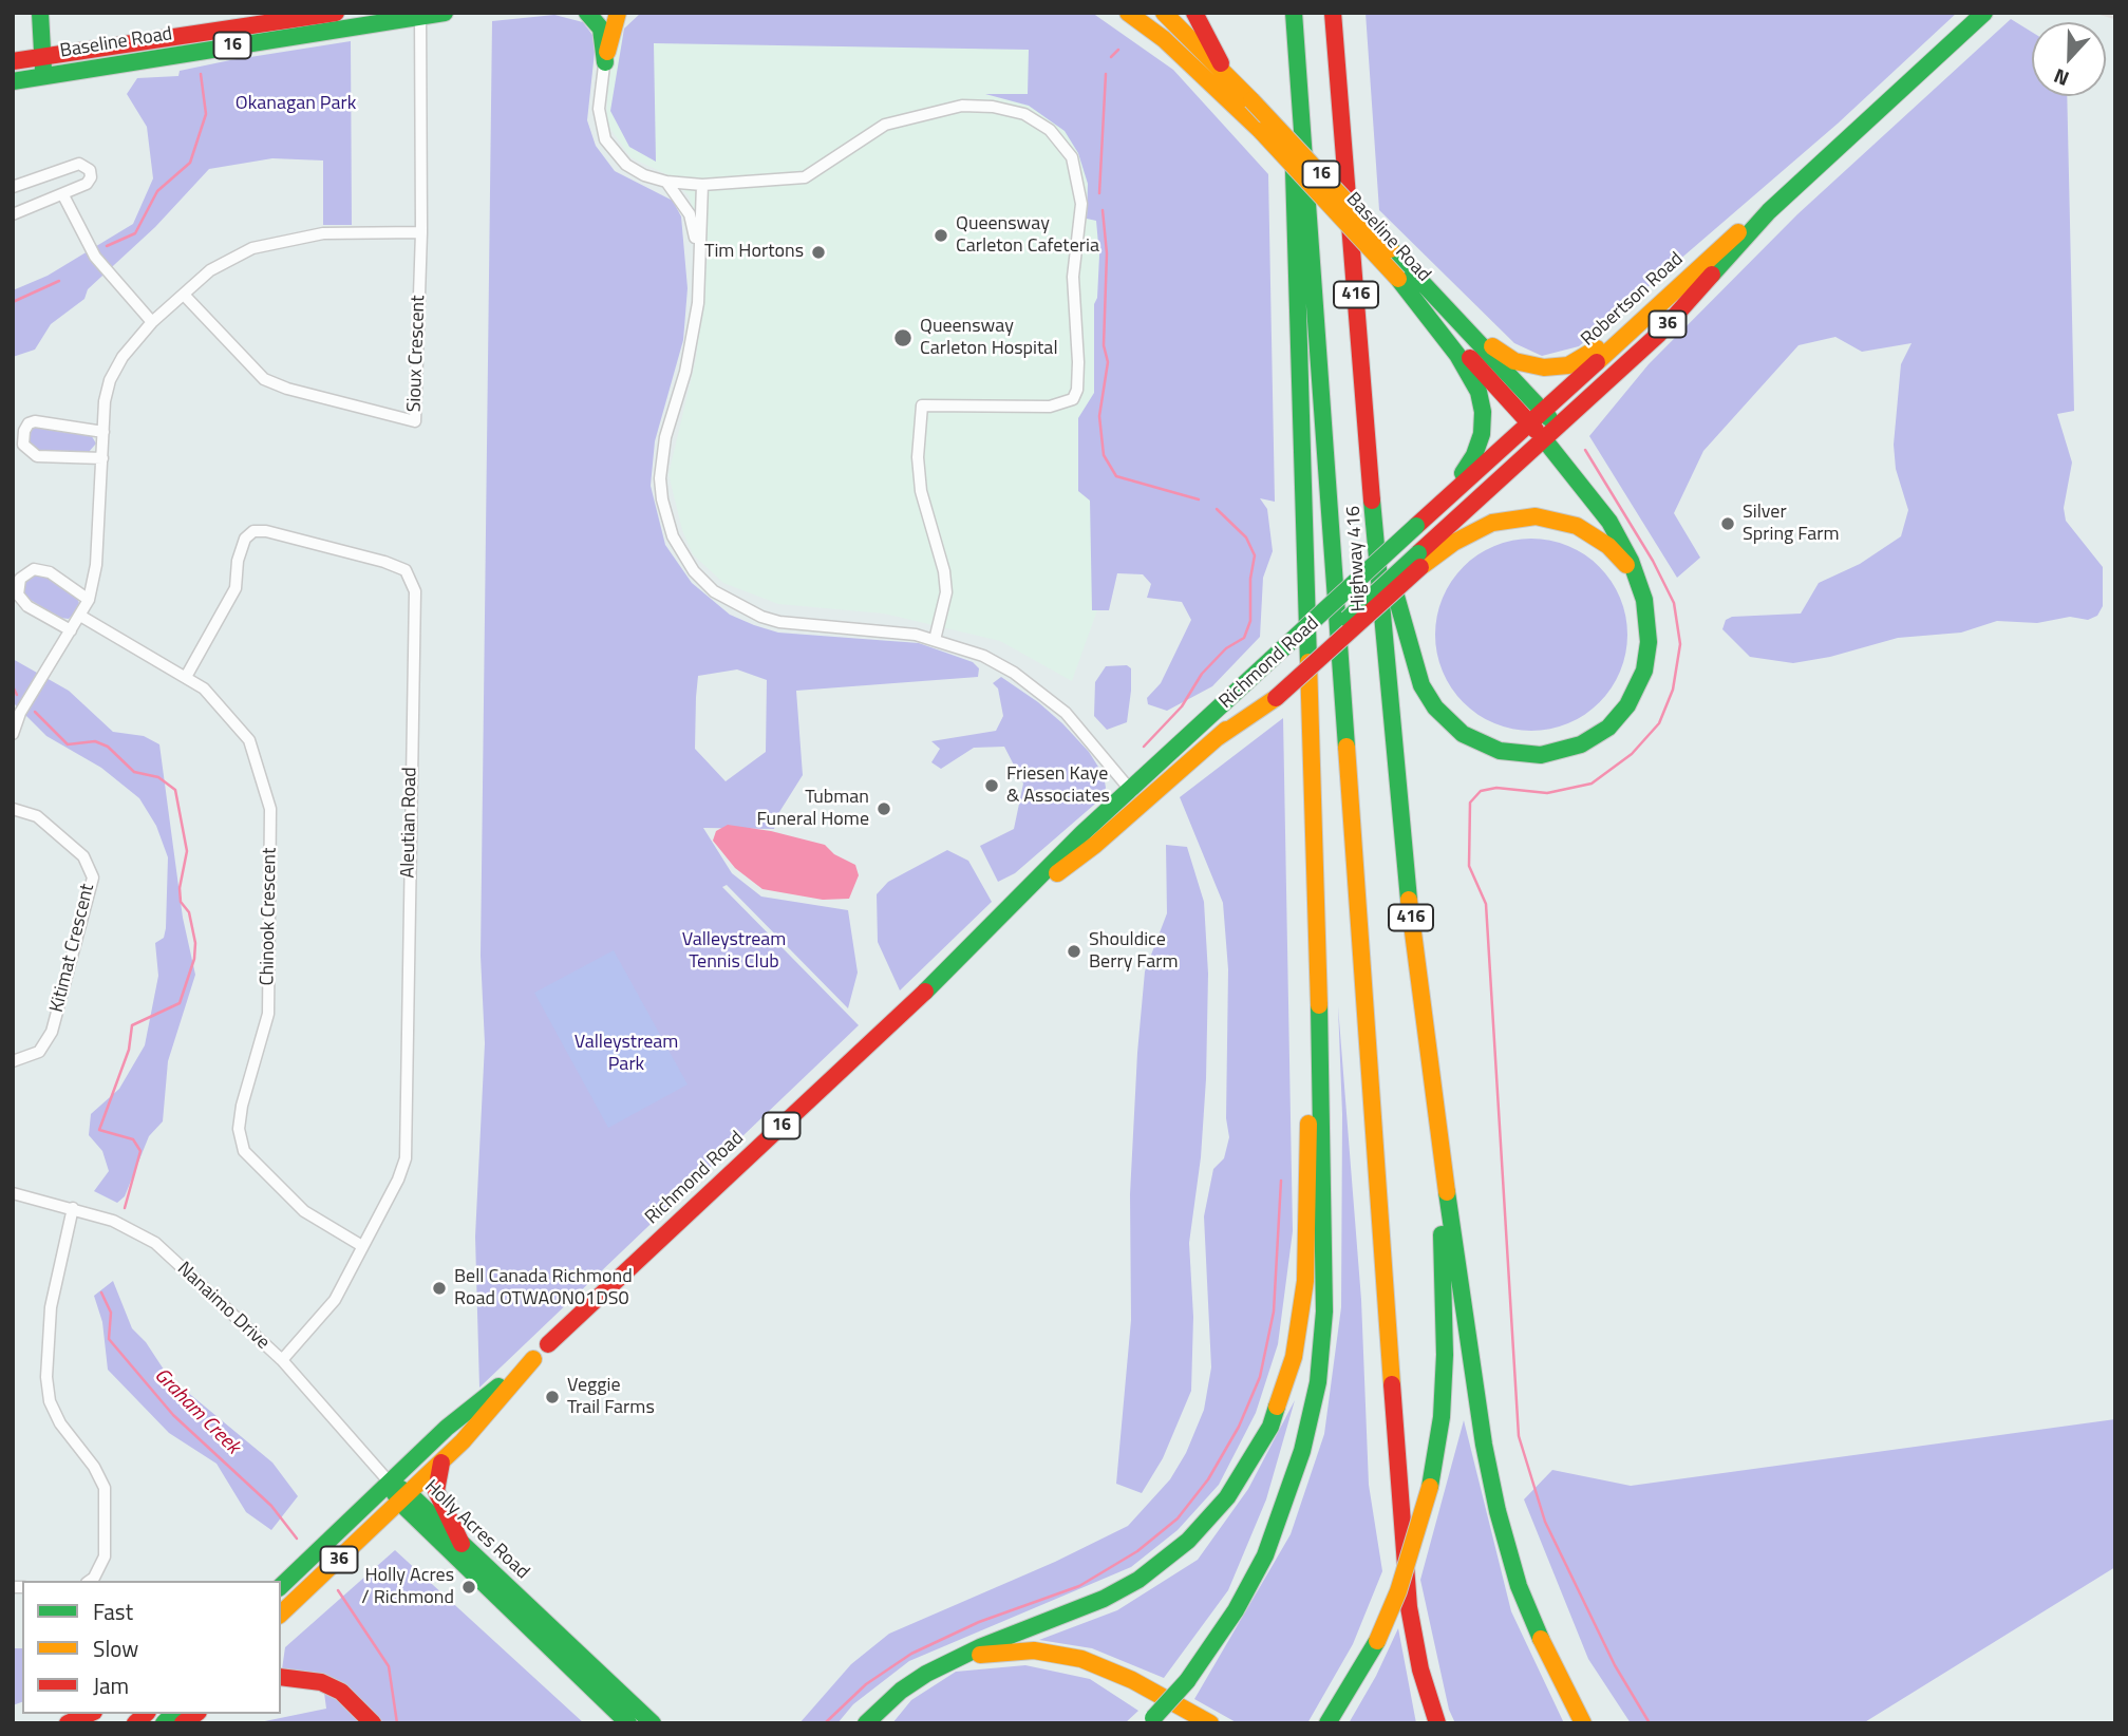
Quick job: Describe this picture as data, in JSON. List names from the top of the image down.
{
  "streets": {
    "main road": [
      "Baseline Road",
      "16",
      "416",
      "Robertson Road",
      "36",
      "Highway 416",
      "Richmond Road",
      "Holly Acres Road"
    ],
    "street": [
      "Sioux Crescent",
      "Aleutian Road",
      "Chinook Crescent",
      "Kitimat Crescent",
      "Nanaimo Drive"
    ]
  },
  "crossings": [
    ["Baseline Road", "Robertson Road"],
    ["Baseline Road", "Sioux Crescent"],
    ["Baseline Road", "Richmond Road"],
    ["Robertson Road", "Richmond Road"],
    ["Richmond Road", "Nanaimo Drive"],
    ["Richmond Road", "Holly Acres Road"],
    ["Aleutian Road", "Chinook Crescent"],
    ["Aleutian Road", "Nanaimo Drive"],
    ["Nanaimo Drive", "Holly Acres Road"]
  ],
  "water": ["Graham Creek"],
  "parks": ["Okanagan Park", "Valleystream Tennis Club", "Valleystream Park"],
  "places": [
    "Queensway Carleton Cafeteria",
    "Tim Hortons",
    "Queensway Carleton Hospital",
    "Silver Spring Farm",
    "Friesen Kaye & Associates",
    "Tubman Funeral Home",
    "Shouldice Berry Farm",
    "Bell Canada Richmond Road OTWAON01DS0",
    "Veggie Trail Farms",
    "Holly Acres / Richmond"
  ],
  "legend": ["Fast", "Slow", "Jam"],
  "north": "bottom"
}
